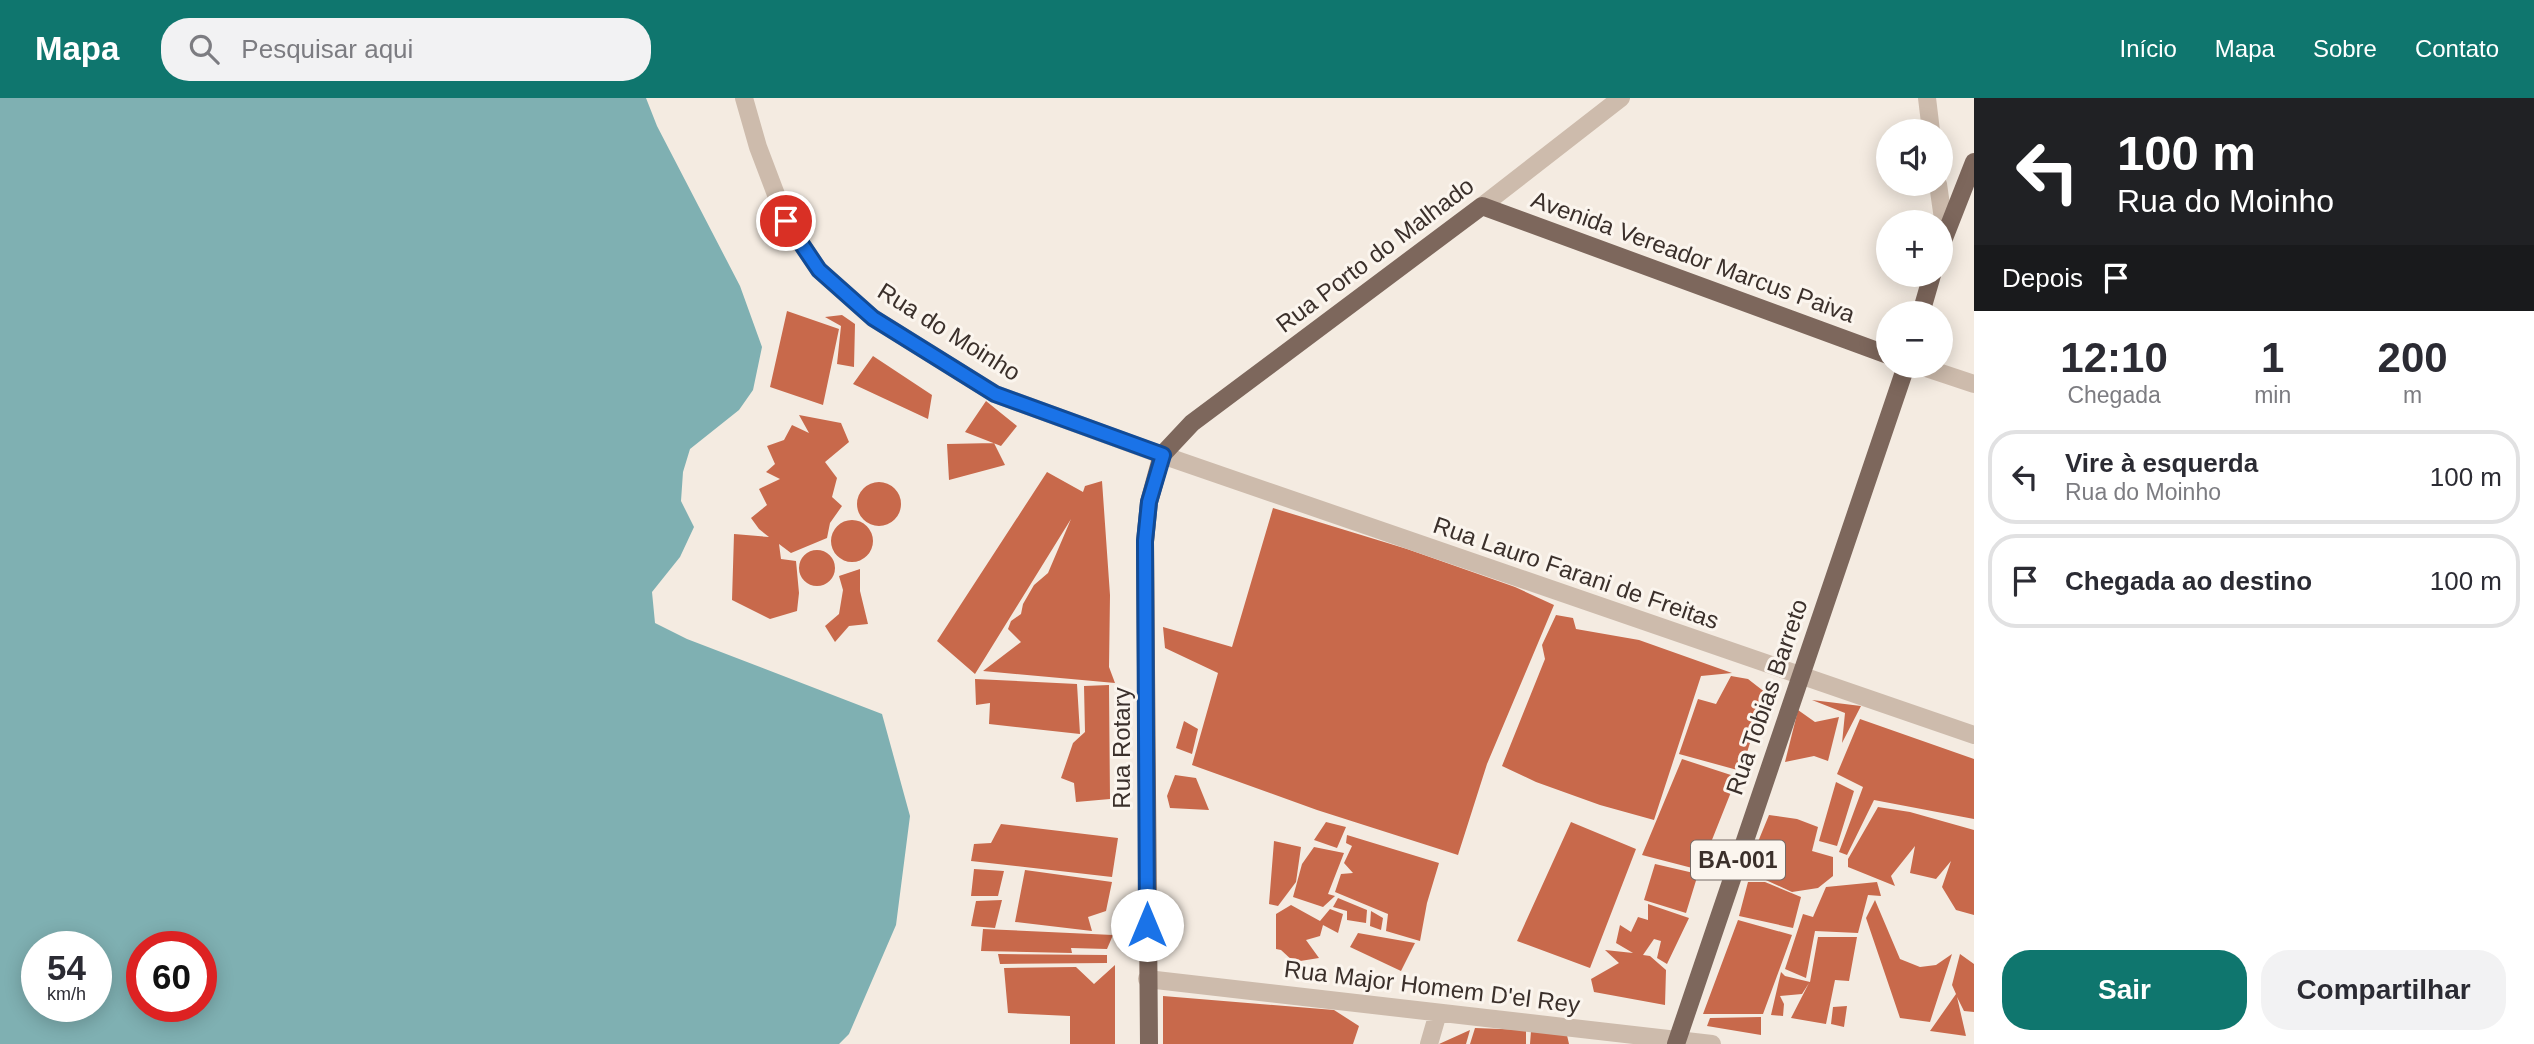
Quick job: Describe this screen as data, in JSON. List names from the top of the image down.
{
  "streets": {
    "main road": [
      "Rua Porto do Malhado",
      "Avenida Vereador Marcus Paiva",
      "Rua Tobias Barreto",
      "Rua Rotary",
      "BA-001"
    ],
    "street": ["Rua do Moinho", "Rua Lauro Farani de Freitas", "Rua Major Homem D'el Rey"]
  },
  "crossings": [
    ["Rua Porto do Malhado", "Avenida Vereador Marcus Paiva"],
    ["Rua Porto do Malhado", "Rua do Moinho"],
    ["Rua Porto do Malhado", "Rua Lauro Farani de Freitas"],
    ["Rua Porto do Malhado", "Rua Rotary"],
    ["Rua do Moinho", "Rua Lauro Farani de Freitas"],
    ["Rua do Moinho", "Rua Rotary"],
    ["Rua Lauro Farani de Freitas", "Rua Tobias Barreto"],
    ["Rua Lauro Farani de Freitas", "Rua Rotary"],
    ["Rua Tobias Barreto", "Rua Major Homem D'el Rey"],
    ["Rua Rotary", "Rua Major Homem D'el Rey"]
  ],
  "page": {
    "header": "Mapa",
    "search": "Pesquisar aqui",
    "nav": [
      "Início",
      "Mapa",
      "Sobre",
      "Contato"
    ],
    "turn": ["100 m", "Rua do Moinho"],
    "map_buttons": ["+", "−"],
    "then": "Depois",
    "eta": [
      "12:10",
      "Chegada",
      "1",
      "min",
      "200",
      "m"
    ],
    "list": [
      {
        "name": "Vire à esquerda",
        "note": "Rua do Moinho",
        "value": "100 m"
      },
      {
        "name": "Chegada ao destino",
        "value": "100 m"
      }
    ],
    "speed": "54 km/h",
    "limit": "60",
    "buttons": ["Sair", "Compartilhar"]
  }
}
